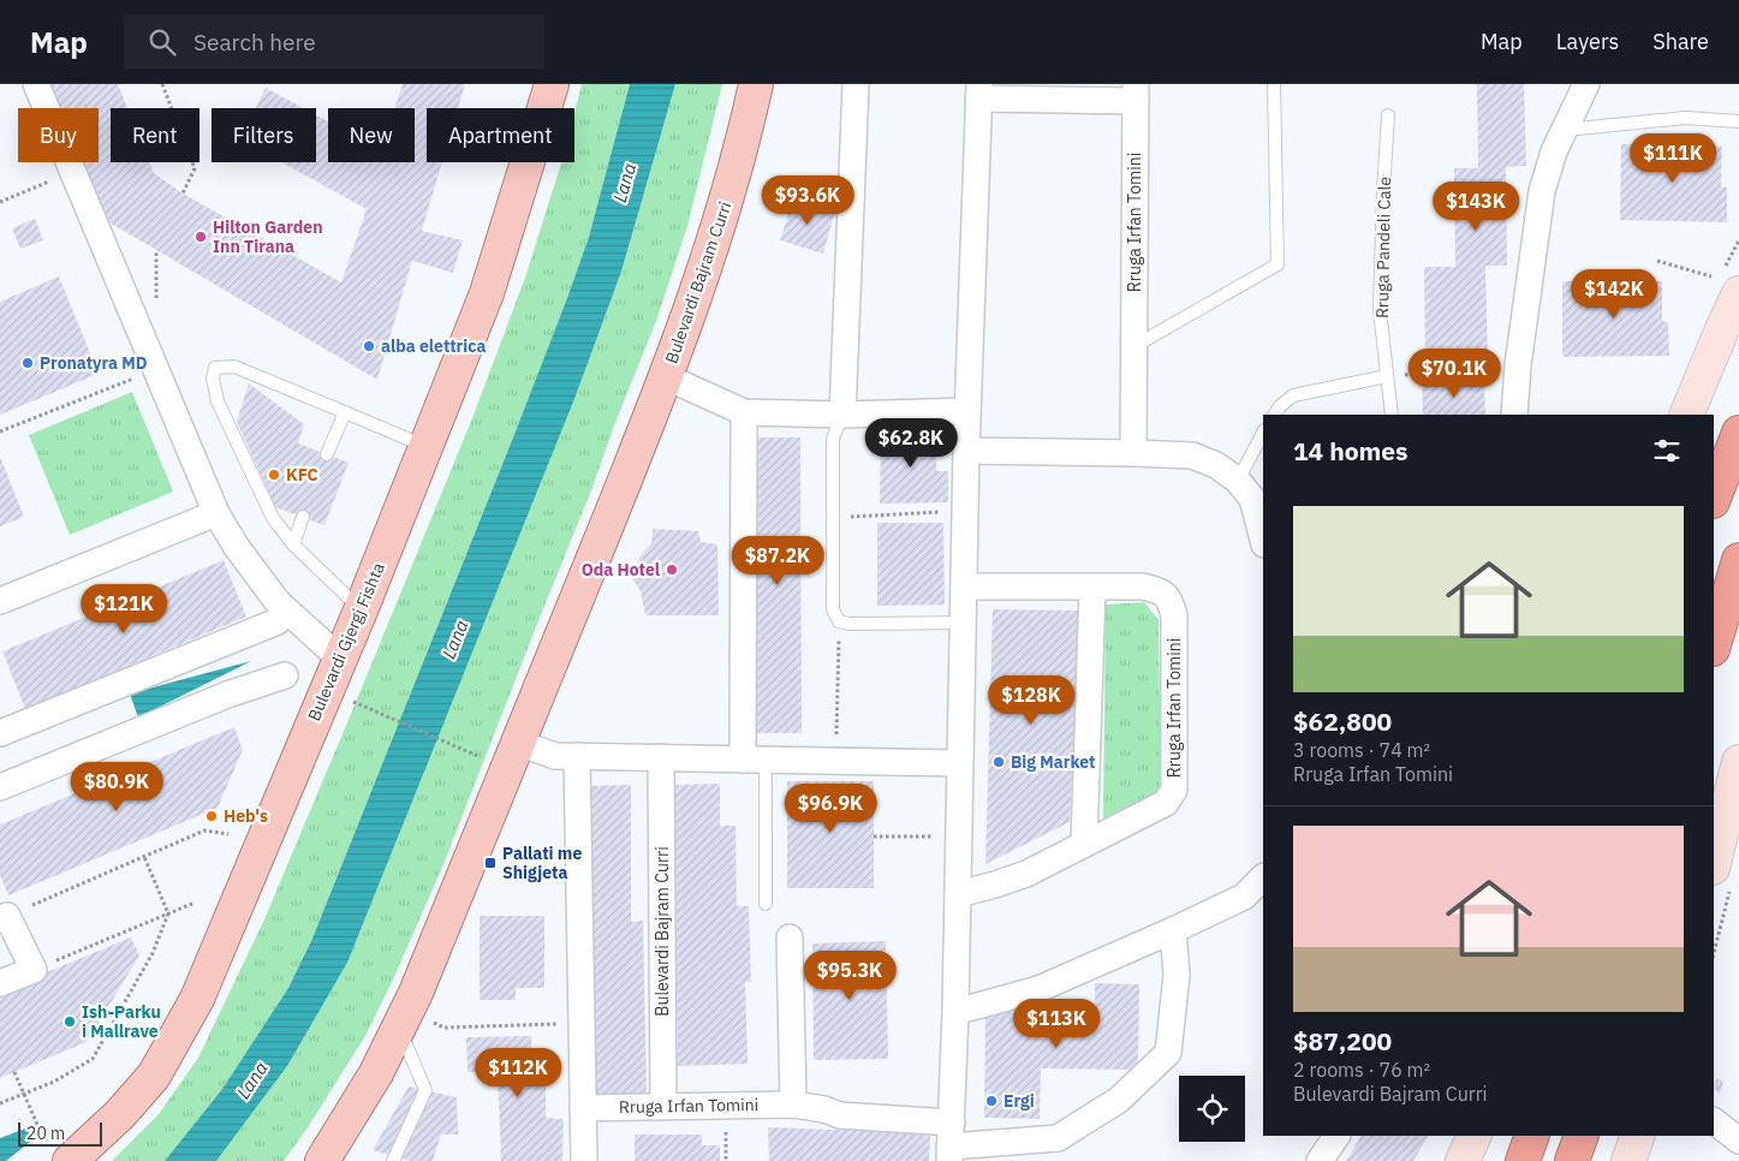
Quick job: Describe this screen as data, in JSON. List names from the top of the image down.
{
  "streets": {
    "main road": ["Bulevardi Bajram Curri", "Bulevardi Gjergj Fishta"],
    "street": ["Rruga Irfan Tomini"],
    "lane": ["Rruga Pandeli Cale"]
  },
  "crossings": [
    ["Rruga Irfan Tomini", "Bulevardi Bajram Curri"]
  ],
  "water": ["Lana"],
  "places": {
    "other": [
      "Hilton Garden Inn Tirana",
      "alba elettrica",
      "Pronatyra MD",
      "KFC",
      "Oda Hotel",
      "Big Market",
      "Heb's",
      "Ish-Parku i Mallrave",
      "Ergi"
    ],
    "transit": ["Pallati me Shigjeta"]
  },
  "scale_bar": "20 m",
  "page": {
    "header": "Map",
    "search": "Search here",
    "nav": ["Map", "Layers", "Share"],
    "chip": [
      "Buy",
      "Rent",
      "Filters",
      "New",
      "Apartment"
    ],
    "price": [
      "$111K",
      "$93.6K",
      "$143K",
      "$142K",
      "$70.1K",
      "$62.8K",
      "$87.2K",
      "$121K",
      "$128K",
      "$80.9K",
      "$96.9K",
      "$95.3K",
      "$113K",
      "$112K"
    ],
    "heading": "14 homes",
    "list": [
      {
        "name": "$62,800",
        "note": "3 rooms · 74 m² · Rruga Irfan Tomini"
      },
      {
        "name": "$87,200",
        "note": "2 rooms · 76 m² · Bulevardi Bajram Curri"
      }
    ],
    "scale": "20 m"
  }
}
